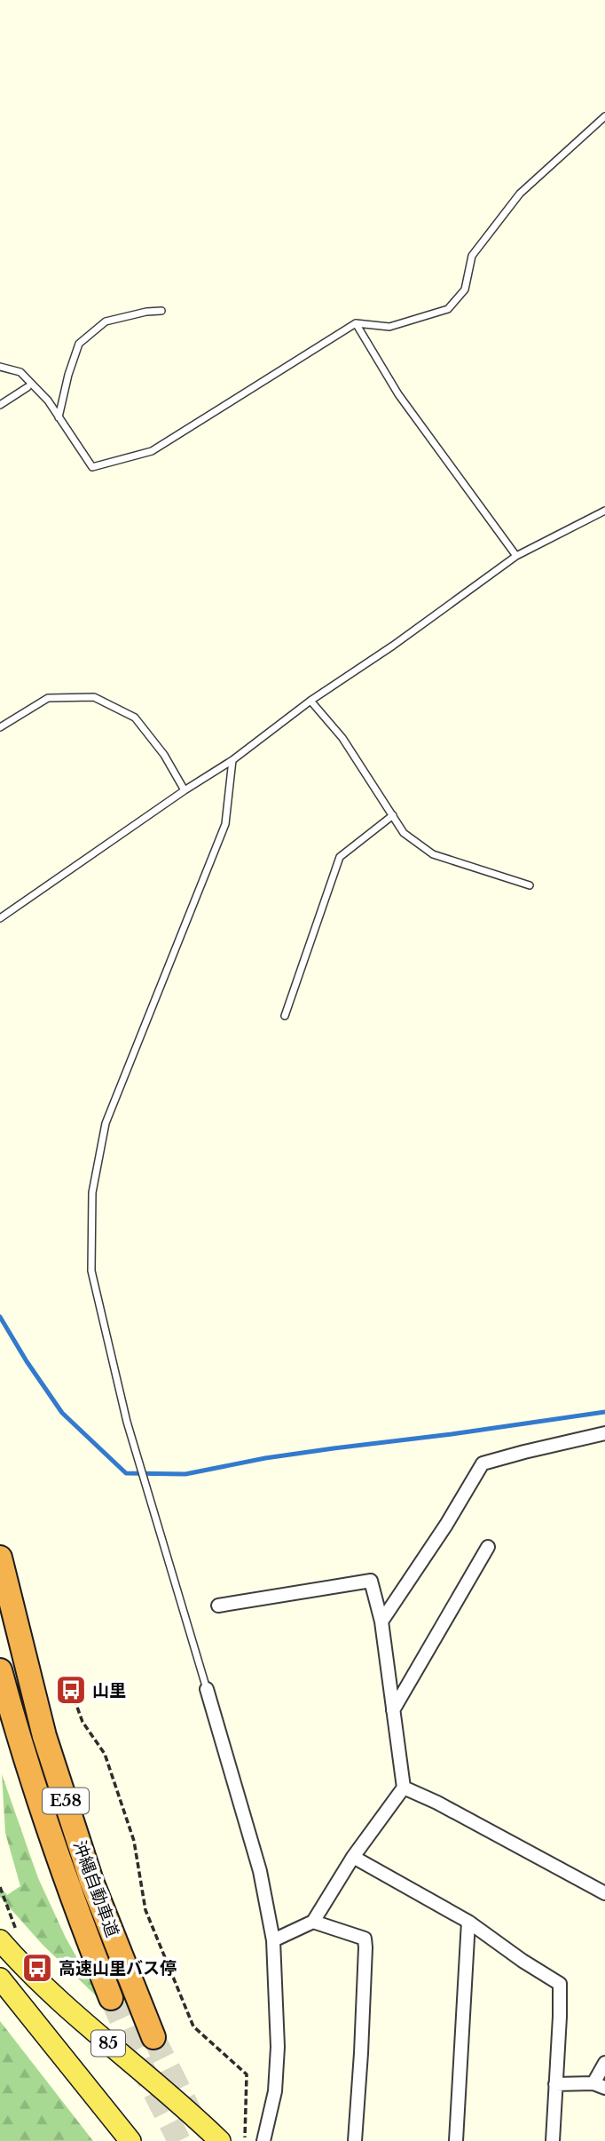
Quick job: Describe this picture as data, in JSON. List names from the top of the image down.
{
  "streets": {
    "highway": ["E58", "沖縄自動車道"],
    "main road": ["85"]
  },
  "places": {
    "bus stop": ["山里", "高速山里バス停"]
  }
}
